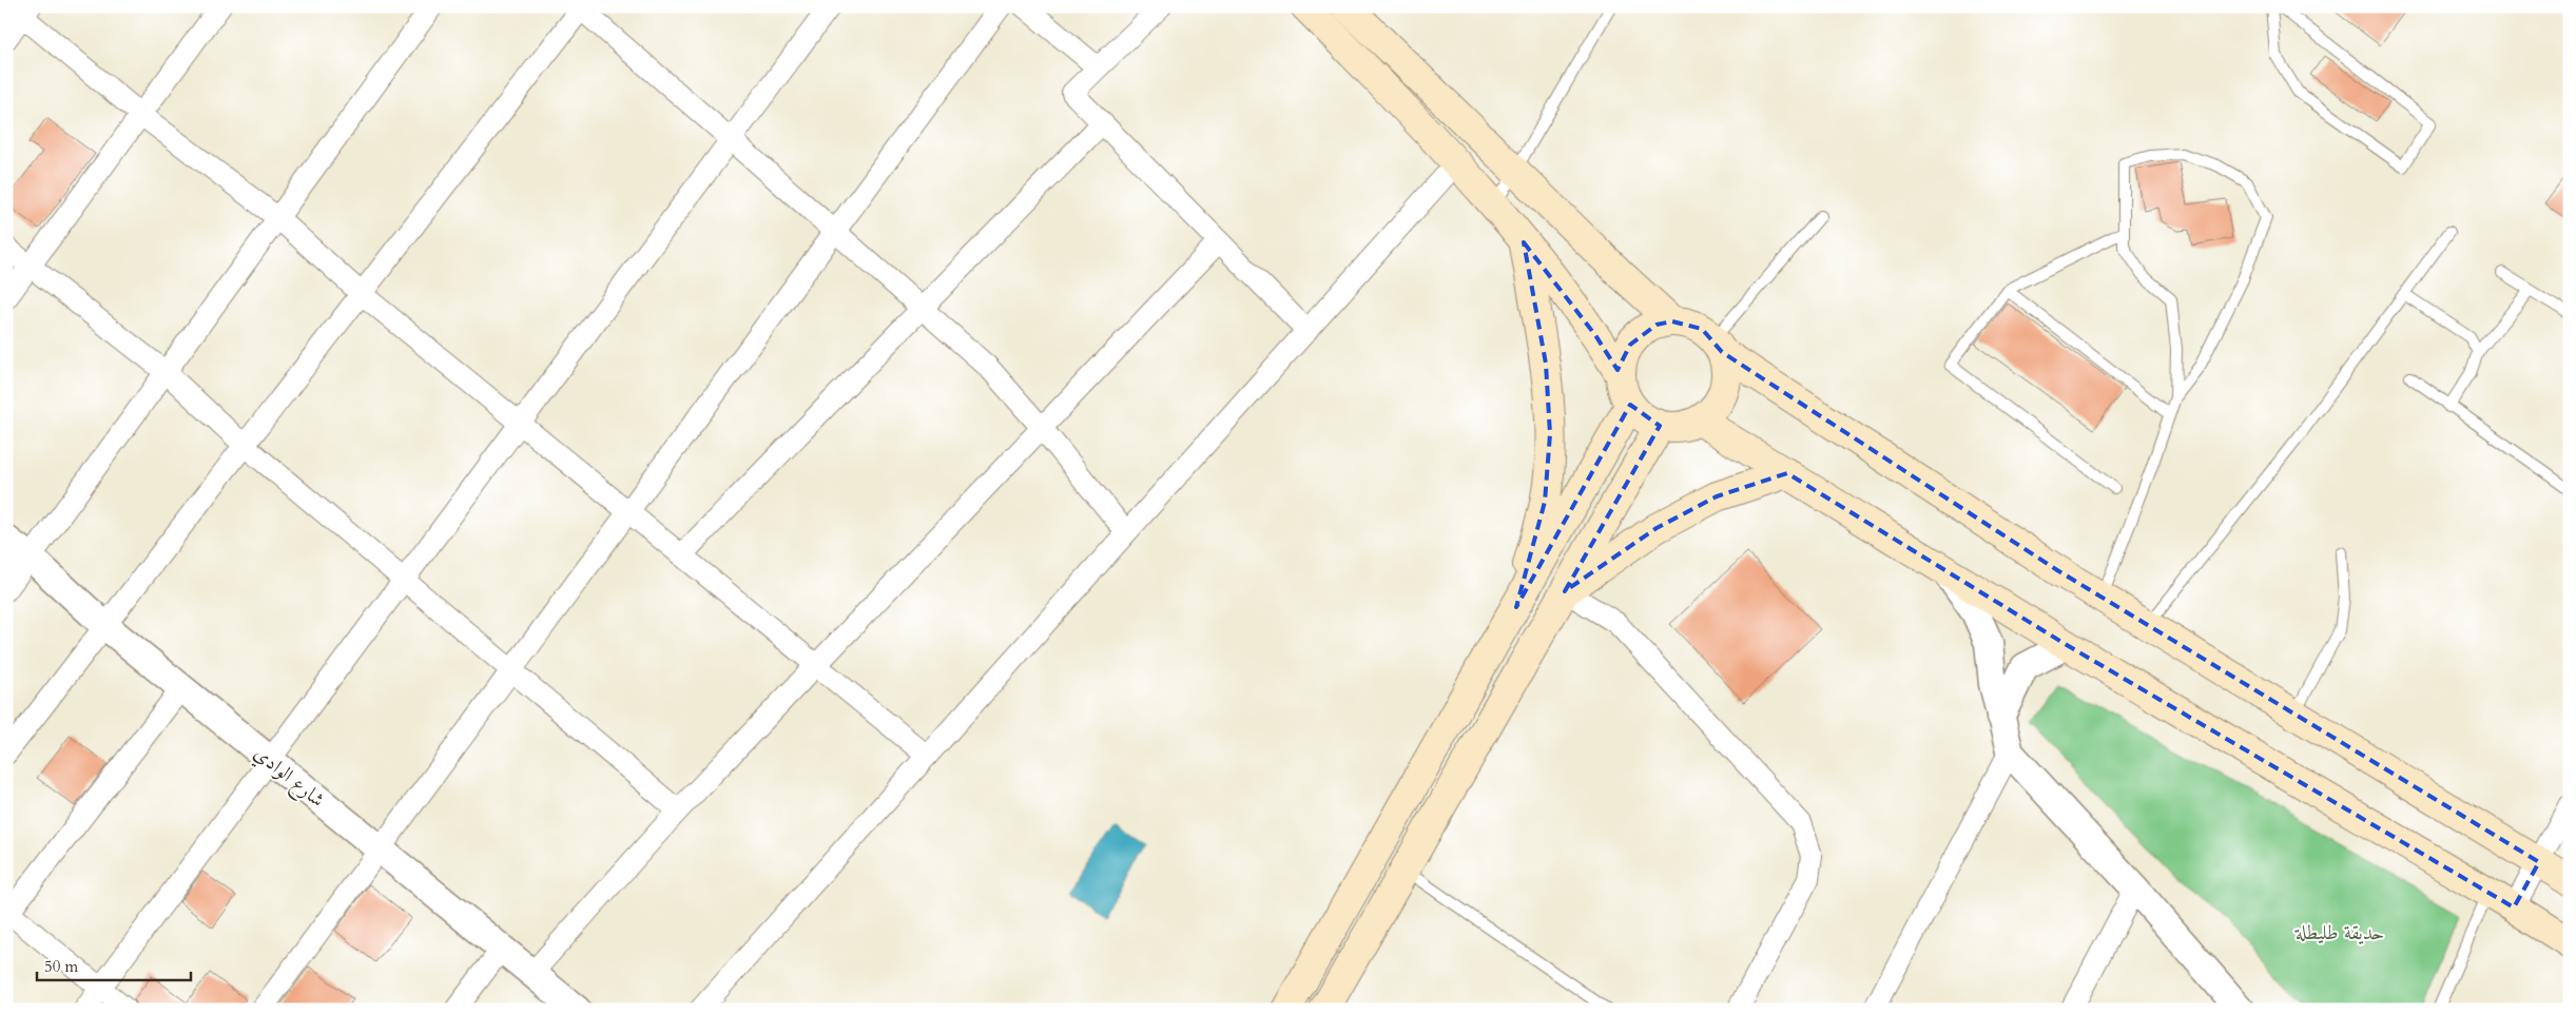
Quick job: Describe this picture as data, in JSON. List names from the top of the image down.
{
  "streets": {
    "street": ["شارع الوادي"]
  },
  "parks": ["حديقة طليطلة"],
  "scale_bar": "50 m"
}
